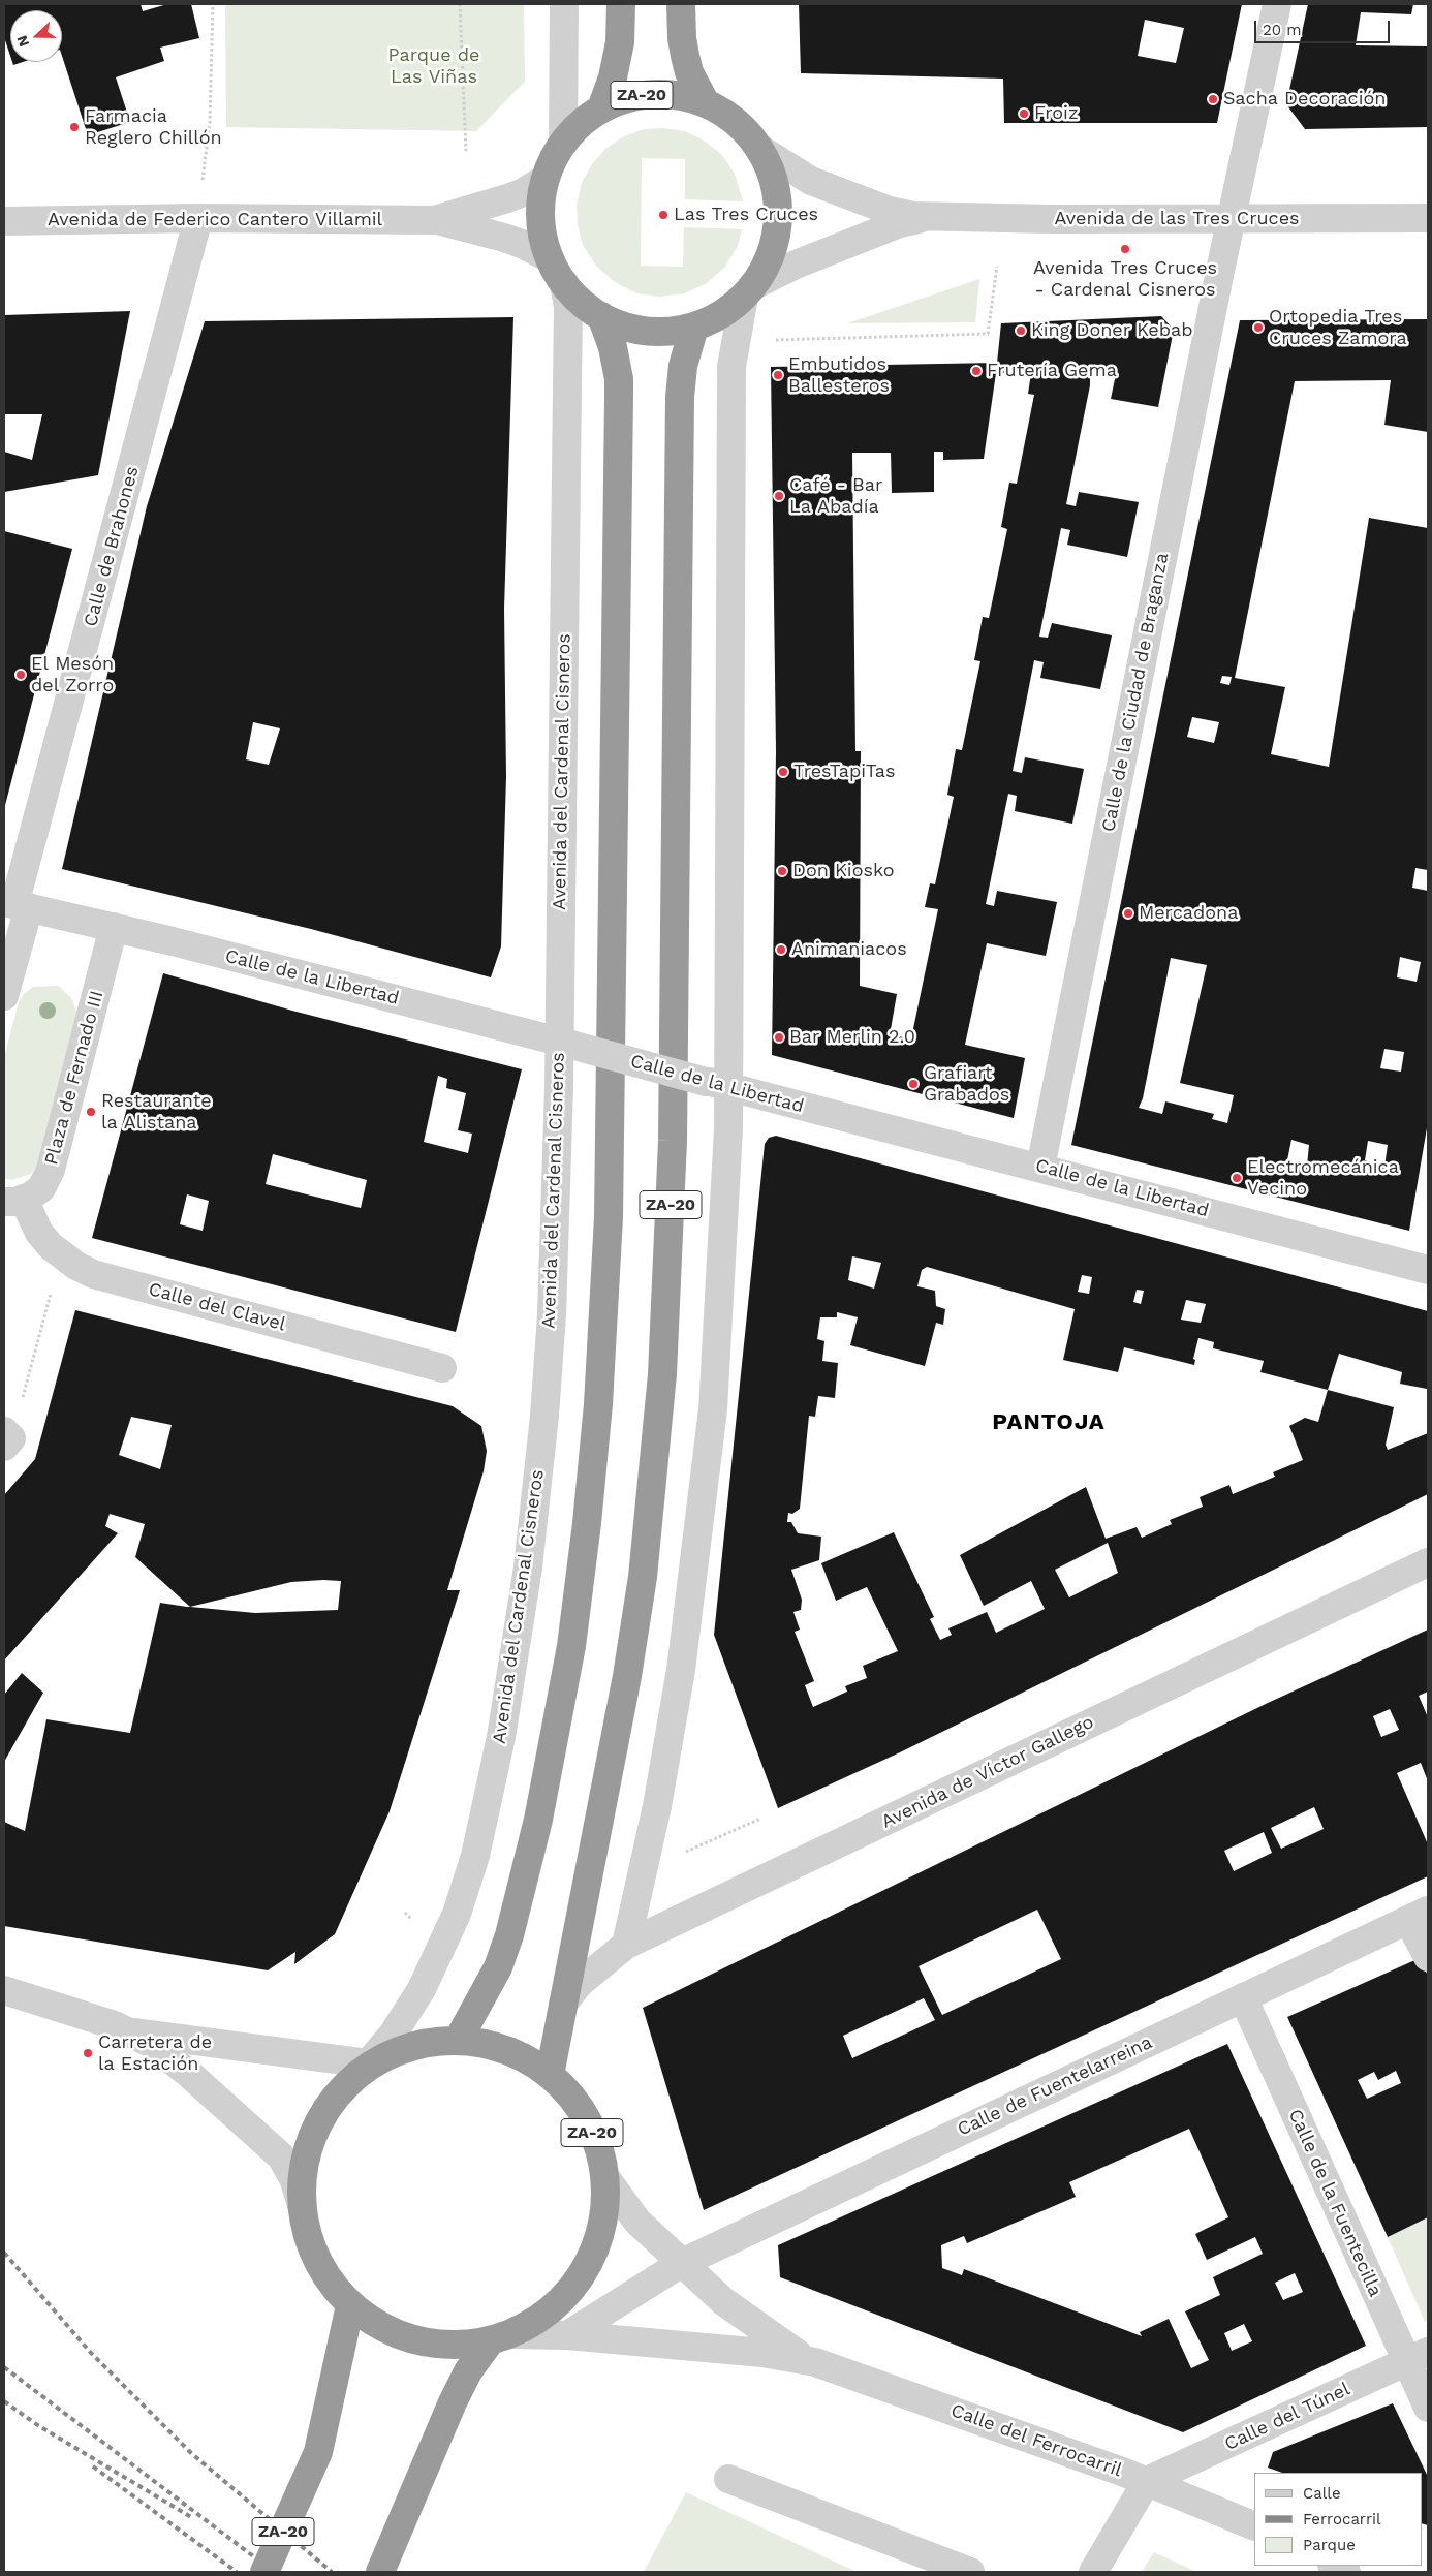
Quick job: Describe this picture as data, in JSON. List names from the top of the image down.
{
  "streets": {
    "highway": ["ZA-20", "Avenida del Cardenal Cisneros"],
    "street": [
      "Avenida de las Tres Cruces",
      "Avenida de Federico Cantero Villamil",
      "Calle de Brahones",
      "Calle de la Ciudad de Braganza",
      "Calle de la Libertad",
      "Plaza de Fernado III",
      "Calle del Clavel",
      "Avenida de Víctor Gallego",
      "Calle de Fuentelarreina",
      "Calle de la Fuentecilla",
      "Calle del Túnel",
      "Calle del Ferrocarril"
    ]
  },
  "crossings": [
    ["ZA-20", "Avenida del Cardenal Cisneros"],
    ["ZA-20", "Avenida de Víctor Gallego"],
    ["ZA-20", "Calle del Ferrocarril"],
    ["Avenida de las Tres Cruces", "Calle de la Ciudad de Braganza"],
    ["Avenida de las Tres Cruces", "Avenida del Cardenal Cisneros"],
    ["Avenida de Federico Cantero Villamil", "Calle de Brahones"],
    ["Avenida de Federico Cantero Villamil", "Avenida del Cardenal Cisneros"],
    ["Calle de Brahones", "Calle de la Libertad"],
    ["Calle de la Ciudad de Braganza", "Calle de la Libertad"],
    ["Avenida del Cardenal Cisneros", "Calle de la Libertad"],
    ["Avenida del Cardenal Cisneros", "Avenida de Víctor Gallego"],
    ["Calle de la Libertad", "Plaza de Fernado III"],
    ["Plaza de Fernado III", "Calle del Clavel"],
    ["Calle de Fuentelarreina", "Calle de la Fuentecilla"],
    ["Calle de Fuentelarreina", "Calle del Ferrocarril"],
    ["Calle de la Fuentecilla", "Calle del Túnel"],
    ["Calle del Túnel", "Calle del Ferrocarril"]
  ],
  "districts": ["PANTOJA"],
  "parks": ["Parque de Las Viñas"],
  "places": [
    "Sacha Decoración",
    "Froiz",
    "Farmacia Reglero Chillón",
    "Las Tres Cruces",
    "Avenida Tres Cruces - Cardenal Cisneros",
    "Ortopedia Tres Cruces Zamora",
    "King Doner Kebab",
    "Frutería Gema",
    "Embutidos Ballesteros",
    "Café - Bar La Abadía",
    "El Mesón del Zorro",
    "TresTapiTas",
    "Don Kiosko",
    "Mercadona",
    "Animaniacos",
    "Bar Merlin 2.0",
    "Grafiart Grabados",
    "Restaurante la Alistana",
    "Electromecánica Vecino",
    "Carretera de la Estación"
  ],
  "legend": ["Calle", "Ferrocarril", "Parque"],
  "scale_bar": "20 m",
  "north": "left"
}
